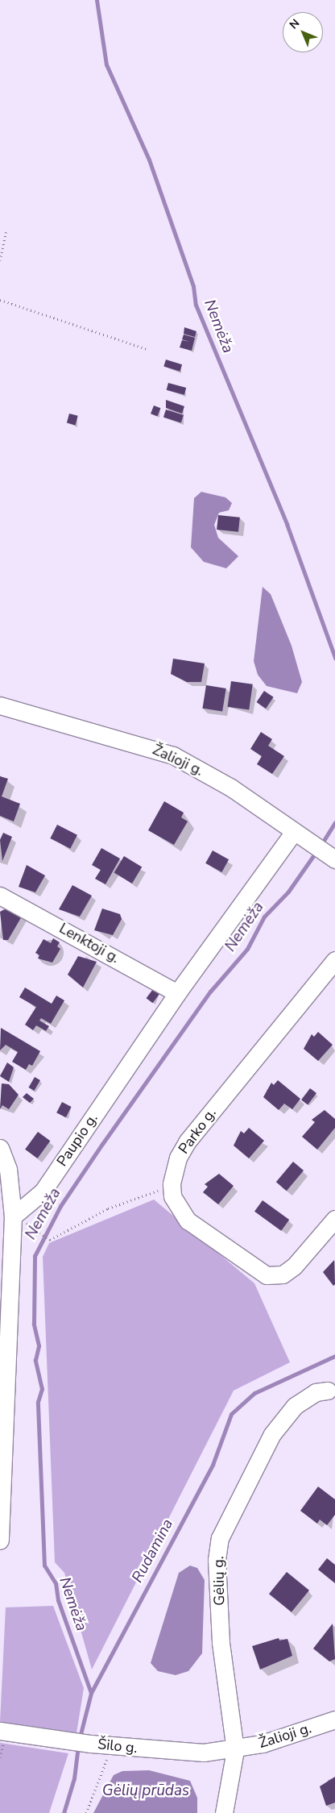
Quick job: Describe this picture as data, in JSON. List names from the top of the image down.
{
  "streets": {
    "street": [
      "Žalioji g.",
      "Lenktoji g.",
      "Parko g.",
      "Paupio g.",
      "Gėlių g.",
      "Šilo g."
    ]
  },
  "crossings": [
    ["Žalioji g.", "Paupio g."],
    ["Žalioji g.", "Gėlių g."],
    ["Žalioji g.", "Šilo g."],
    ["Lenktoji g.", "Paupio g."],
    ["Gėlių g.", "Šilo g."]
  ],
  "water": ["Nemėža", "Rudamina", "Gėlių prūdas"],
  "north": "top left"
}
